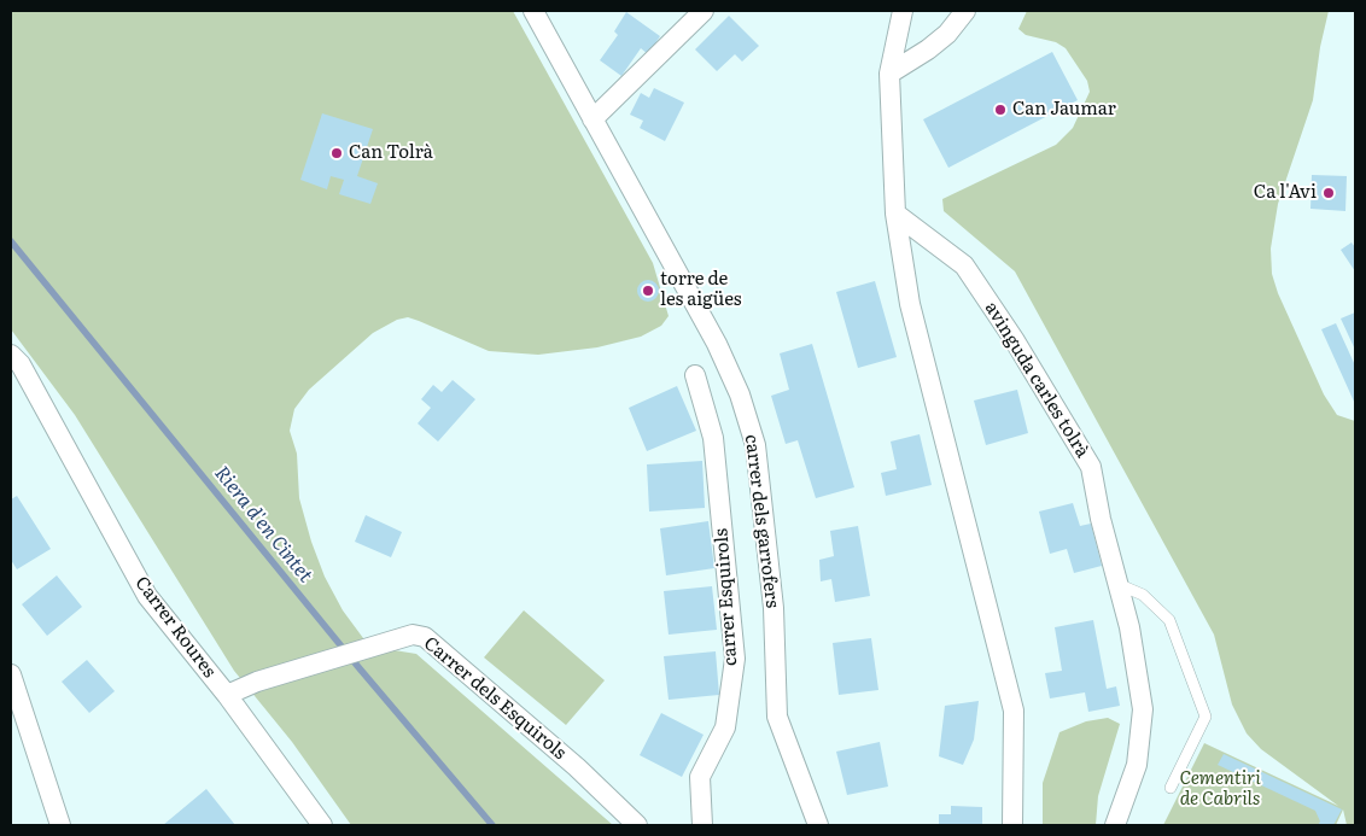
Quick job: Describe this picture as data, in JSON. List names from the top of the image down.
{
  "streets": {
    "street": [
      "avinguda carles tolrà",
      "carrer dels garrofers",
      "carrer Esquirols",
      "Carrer Roures",
      "Carrer dels Esquirols"
    ]
  },
  "crossings": [
    ["Carrer Roures", "Carrer dels Esquirols"]
  ],
  "water": ["Riera d'en Cintet"],
  "parks": ["Cementiri de Cabrils"],
  "places": [
    "Can Jaumar",
    "Can Tolrà",
    "Ca l'Avi",
    "torre de les aigües"
  ]
}
